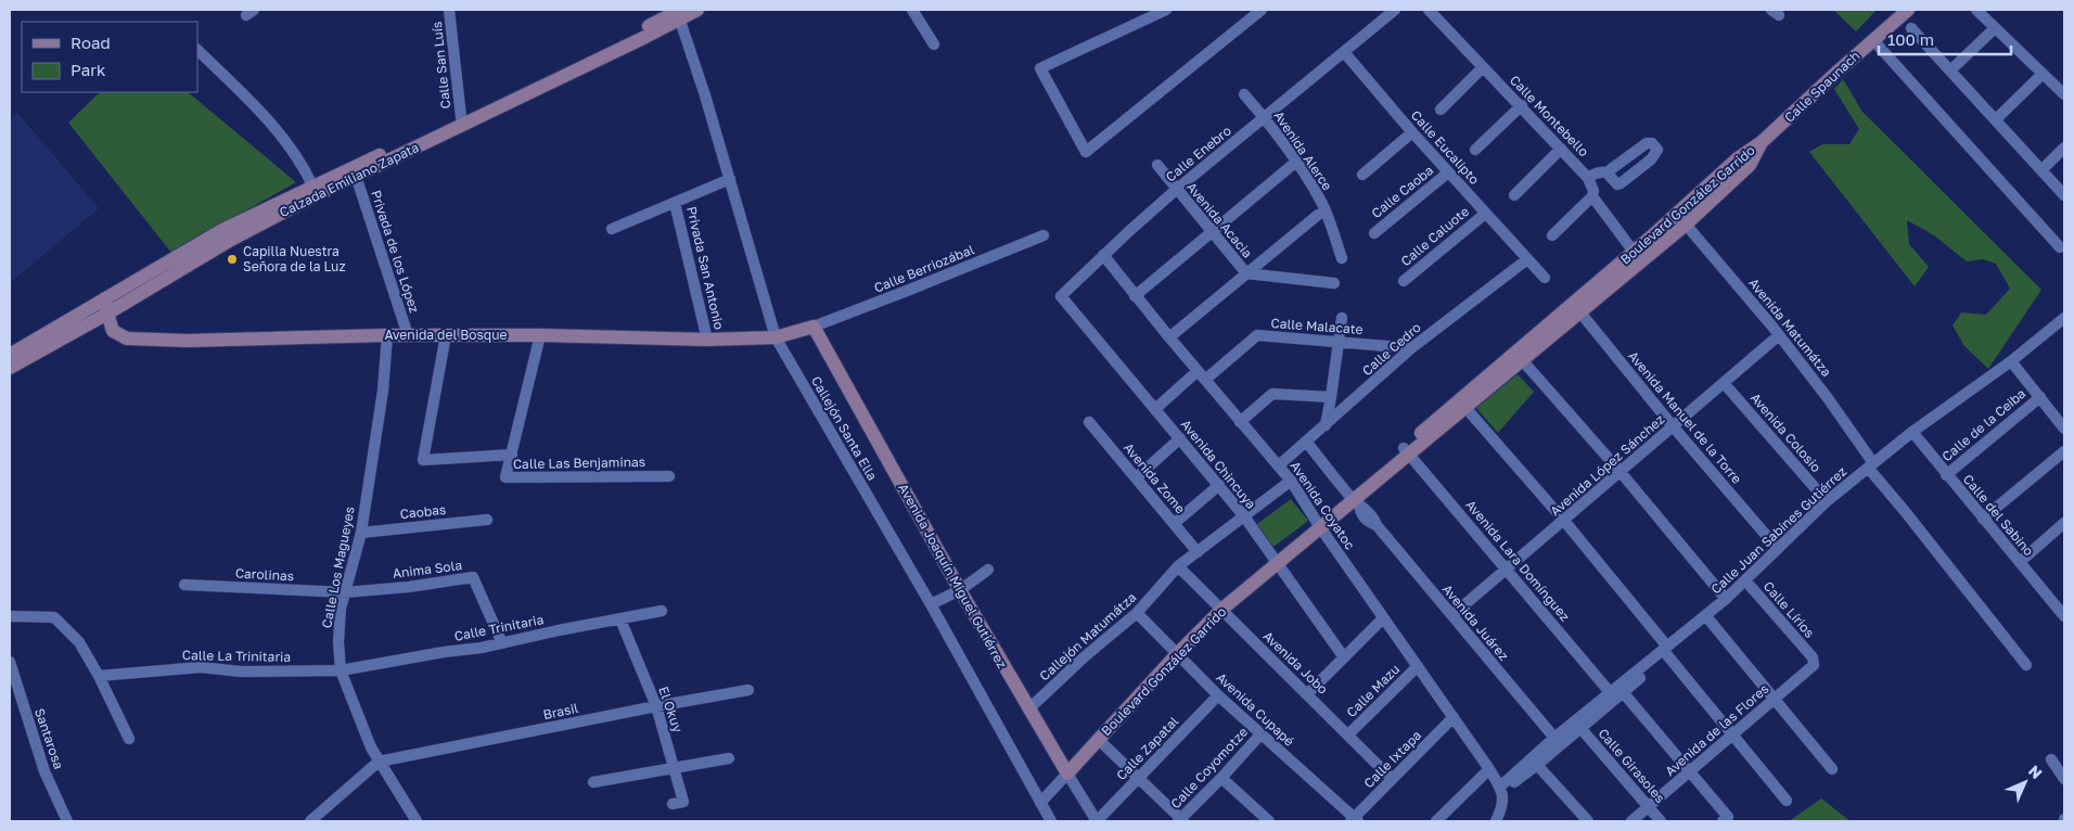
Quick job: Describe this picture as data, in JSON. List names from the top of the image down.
{
  "streets": {
    "street": [
      "Calle San Luís",
      "Calle Spaunach",
      "Calle Montebello",
      "Calle Eucalipto",
      "Avenida Alerce",
      "Calle Enebro",
      "Calzada Emiliano Zapata",
      "Calle Caoba",
      "Boulevard González Garrido",
      "Avenida Acacia",
      "Calle Caluote",
      "Privada de los López",
      "Privada San Antonio",
      "Calle Berriozábal",
      "Calle Malacate",
      "Avenida Matumátza",
      "Avenida del Bosque",
      "Calle Cedro",
      "Avenida Manuel de la Torre",
      "Calle de la Ceiba",
      "Callejón Santa Ella",
      "Avenida Colosio",
      "Calle Las Benjaminas",
      "Avenida Chincuya",
      "Avenida López Sánchez",
      "Avenida Zome",
      "Avenida Coyatoc",
      "Caobas",
      "Calle del Sabino",
      "Calle Juan Sabines Gutiérrez",
      "Avenida Lara Domínguez",
      "Calle Los Magueyes",
      "Anima Sola",
      "Carolinas",
      "Avenida Joaquín Miguel Gutiérrez",
      "Calle Lírios",
      "Avenida Juárez",
      "Calle Trinitaria",
      "Callejón Matumátza",
      "Calle La Trinitaria",
      "Avenida Jobo",
      "Calle Mazu",
      "El Okuy",
      "Avenida Cupapé",
      "Brasil",
      "Avenida de las Flores",
      "Santarosa",
      "Calle Zapatal",
      "Calle Ixtapa",
      "Calle Girasoles",
      "Calle Coyomotze"
    ]
  },
  "crossings": [
    ["Calle San Luís", "Calzada Emiliano Zapata"],
    ["Calle Spaunach", "Boulevard González Garrido"],
    ["Calle Montebello", "Boulevard González Garrido"],
    ["Calle Eucalipto", "Calle Enebro"],
    ["Calle Eucalipto", "Calle Caoba"],
    ["Calle Eucalipto", "Calle Caluote"],
    ["Calle Eucalipto", "Calle Cedro"],
    ["Avenida Alerce", "Calle Enebro"],
    ["Calle Enebro", "Avenida Acacia"],
    ["Calle Enebro", "Avenida Chincuya"],
    ["Calle Enebro", "Avenida Coyatoc"],
    ["Calzada Emiliano Zapata", "Privada de los López"],
    ["Calzada Emiliano Zapata", "Avenida del Bosque"],
    ["Calzada Emiliano Zapata", "Callejón Santa Ella"],
    ["Boulevard González Garrido", "Avenida Matumátza"],
    ["Boulevard González Garrido", "Avenida Manuel de la Torre"],
    ["Boulevard González Garrido", "Callejón Santa Ella"],
    ["Boulevard González Garrido", "Avenida Chincuya"],
    ["Boulevard González Garrido", "Avenida Coyatoc"],
    ["Boulevard González Garrido", "Avenida Lara Domínguez"],
    ["Boulevard González Garrido", "Avenida Joaquín Miguel Gutiérrez"],
    ["Boulevard González Garrido", "Avenida Juárez"],
    ["Boulevard González Garrido", "Avenida Jobo"],
    ["Boulevard González Garrido", "Avenida Cupapé"],
    ["Privada de los López", "Avenida del Bosque"],
    ["Privada San Antonio", "Avenida del Bosque"],
    ["Calle Berriozábal", "Avenida del Bosque"],
    ["Calle Berriozábal", "Avenida Joaquín Miguel Gutiérrez"],
    ["Calle Malacate", "Calle Cedro"],
    ["Calle Malacate", "Avenida Coyatoc"],
    ["Avenida Matumátza", "Avenida López Sánchez"],
    ["Avenida Matumátza", "Calle Juan Sabines Gutiérrez"],
    ["Avenida del Bosque", "Callejón Santa Ella"],
    ["Avenida del Bosque", "Calle Las Benjaminas"],
    ["Avenida del Bosque", "Calle Los Magueyes"],
    ["Avenida del Bosque", "Avenida Joaquín Miguel Gutiérrez"],
    ["Calle Cedro", "Avenida Coyatoc"],
    ["Avenida Manuel de la Torre", "Avenida López Sánchez"],
    ["Avenida Manuel de la Torre", "Calle Juan Sabines Gutiérrez"],
    ["Calle de la Ceiba", "Calle del Sabino"],
    ["Avenida Colosio", "Avenida López Sánchez"],
    ["Avenida Colosio", "Calle Juan Sabines Gutiérrez"],
    ["Avenida Chincuya", "Callejón Matumátza"],
    ["Avenida López Sánchez", "Avenida Lara Domínguez"],
    ["Avenida López Sánchez", "Avenida Juárez"],
    ["Avenida Zome", "Callejón Matumátza"],
    ["Avenida Coyatoc", "Calle Juan Sabines Gutiérrez"],
    ["Avenida Coyatoc", "Callejón Matumátza"],
    ["Avenida Coyatoc", "Calle Mazu"],
    ["Avenida Coyatoc", "Calle Ixtapa"],
    ["Caobas", "Calle Los Magueyes"],
    ["Calle del Sabino", "Calle Juan Sabines Gutiérrez"],
    ["Calle Juan Sabines Gutiérrez", "Avenida Lara Domínguez"],
    ["Calle Juan Sabines Gutiérrez", "Calle Lírios"],
    ["Calle Juan Sabines Gutiérrez", "Avenida Juárez"],
    ["Calle Juan Sabines Gutiérrez", "Calle Girasoles"],
    ["Calle Los Magueyes", "Anima Sola"],
    ["Calle Los Magueyes", "Carolinas"],
    ["Calle Los Magueyes", "Calle Trinitaria"],
    ["Calle Los Magueyes", "Calle La Trinitaria"],
    ["Calle Los Magueyes", "Brasil"],
    ["Anima Sola", "Carolinas"],
    ["Anima Sola", "Calle Trinitaria"],
    ["Avenida Joaquín Miguel Gutiérrez", "Callejón Matumátza"],
    ["Avenida Joaquín Miguel Gutiérrez", "Calle Zapatal"],
    ["Calle Lírios", "Avenida de las Flores"],
    ["Calle Trinitaria", "Calle La Trinitaria"],
    ["Calle Trinitaria", "El Okuy"],
    ["Callejón Matumátza", "Avenida Jobo"],
    ["Callejón Matumátza", "Avenida Cupapé"],
    ["Avenida Jobo", "Calle Mazu"],
    ["Avenida Jobo", "Calle Ixtapa"],
    ["El Okuy", "Brasil"],
    ["Avenida Cupapé", "Calle Zapatal"],
    ["Avenida Cupapé", "Calle Ixtapa"],
    ["Avenida Cupapé", "Calle Coyomotze"],
    ["Avenida de las Flores", "Calle Girasoles"]
  ],
  "places": ["Capilla Nuestra Señora de la Luz"],
  "legend": ["Road", "Park"],
  "scale_bar": "100 m",
  "north": "top right"
}
